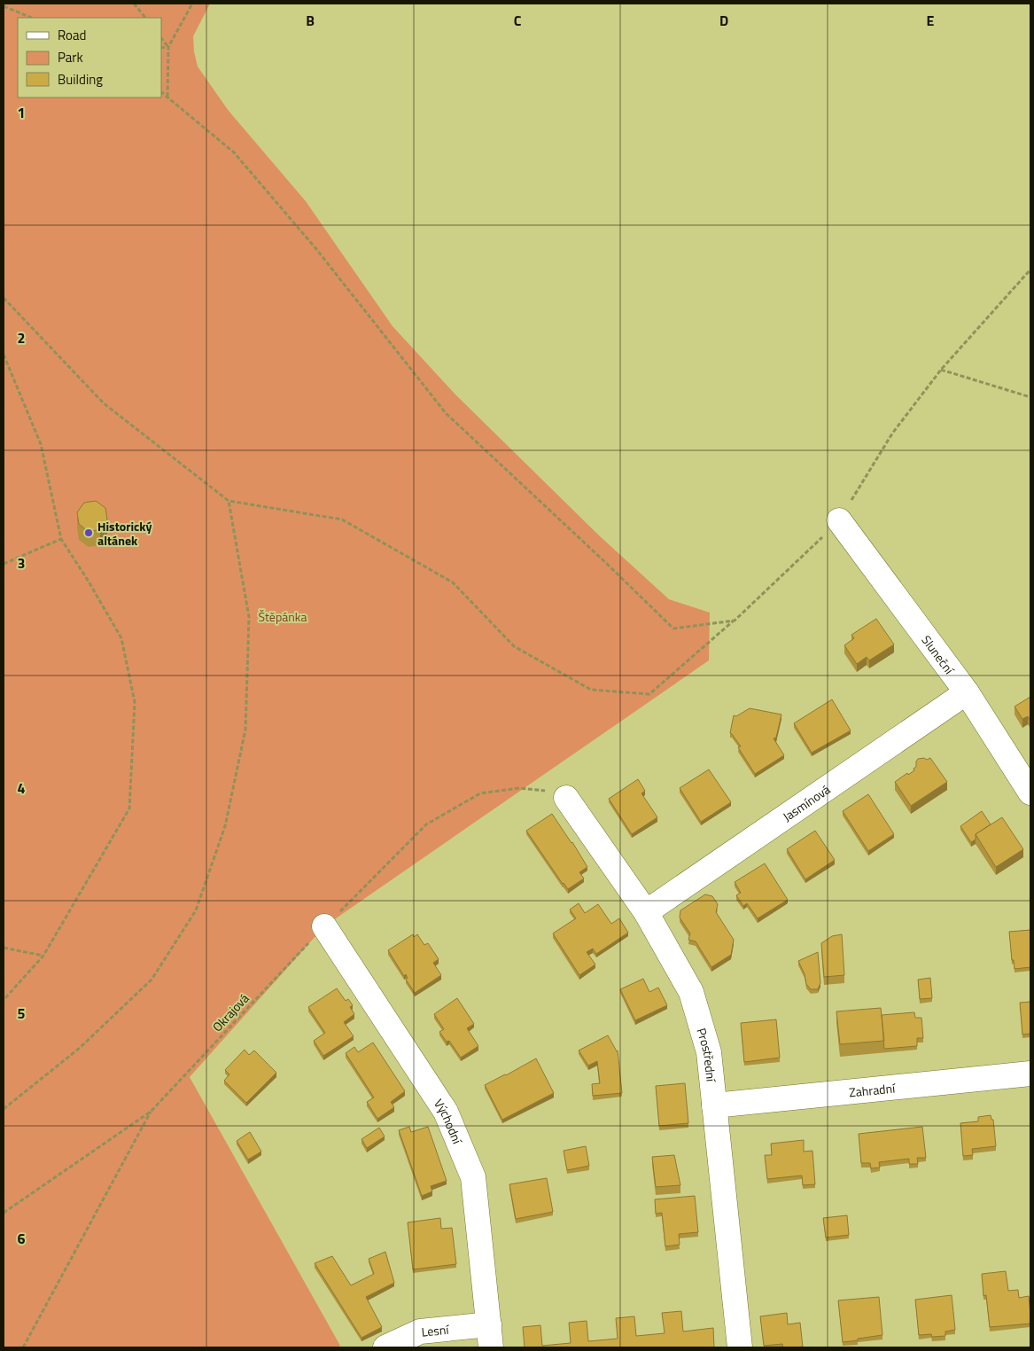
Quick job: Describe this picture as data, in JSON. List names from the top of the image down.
{
  "streets": {
    "street": [
      "Sluneční",
      "Jasmínová",
      "Prostřední",
      "Zahradní",
      "Východní",
      "Lesní"
    ],
    "path": ["Okrajová"]
  },
  "crossings": [
    ["Sluneční", "Jasmínová"],
    ["Jasmínová", "Prostřední"],
    ["Okrajová", "Prostřední"],
    ["Okrajová", "Východní"],
    ["Prostřední", "Zahradní"],
    ["Východní", "Lesní"]
  ],
  "parks": ["Štěpánka"],
  "places": ["Historický altánek"],
  "legend": ["Road", "Park", "Building"],
  "grid": {
    "columns": [
      "B",
      "C",
      "D",
      "E"
    ],
    "rows": [
      "1",
      "2",
      "3",
      "4",
      "5",
      "6"
    ]
  }
}
